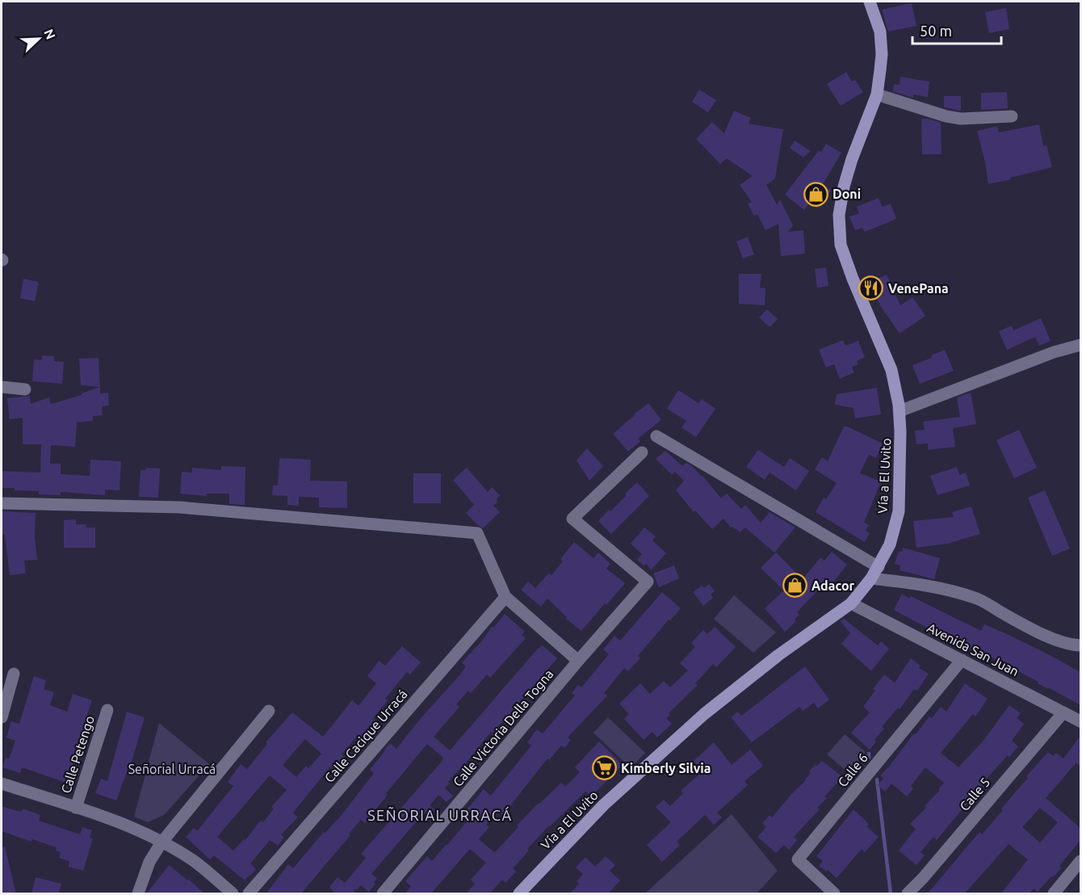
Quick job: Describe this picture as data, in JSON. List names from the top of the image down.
{
  "streets": {
    "street": [
      "Vía a El Uvito",
      "Avenida San Juan",
      "Calle Victoria Della Togna",
      "Calle Cacique Urracá",
      "Calle Petengo",
      "Calle 6",
      "Calle 5"
    ]
  },
  "crossings": [
    ["Vía a El Uvito", "Avenida San Juan"],
    ["Avenida San Juan", "Calle 6"],
    ["Avenida San Juan", "Calle 5"]
  ],
  "districts": ["SEÑORIAL URRACÁ"],
  "parks": ["Señorial Urracá"],
  "places": {
    "shop": ["Doni", "Adacor"],
    "restaurant": ["VenePana"],
    "supermarket": ["Kimberly Silvia"]
  },
  "scale_bar": "50 m",
  "north": "top right"
}
